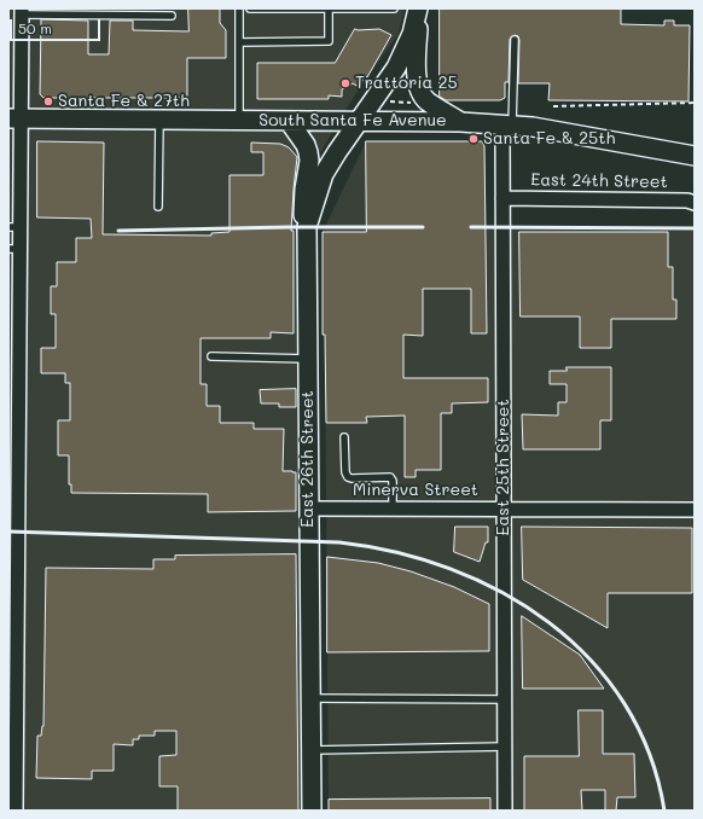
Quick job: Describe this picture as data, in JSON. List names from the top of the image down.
{
  "streets": {
    "main road": ["South Santa Fe Avenue", "East 26th Street"],
    "street": ["East 24th Street", "East 25th Street", "Minerva Street"]
  },
  "crossings": [
    ["South Santa Fe Avenue", "East 26th Street"],
    ["South Santa Fe Avenue", "East 25th Street"],
    ["East 24th Street", "East 25th Street"],
    ["East 26th Street", "Minerva Street"],
    ["East 25th Street", "Minerva Street"]
  ],
  "places": ["Trattoria 25", "Santa Fe & 27th", "Santa Fe & 25th"],
  "scale_bar": "50 m"
}
